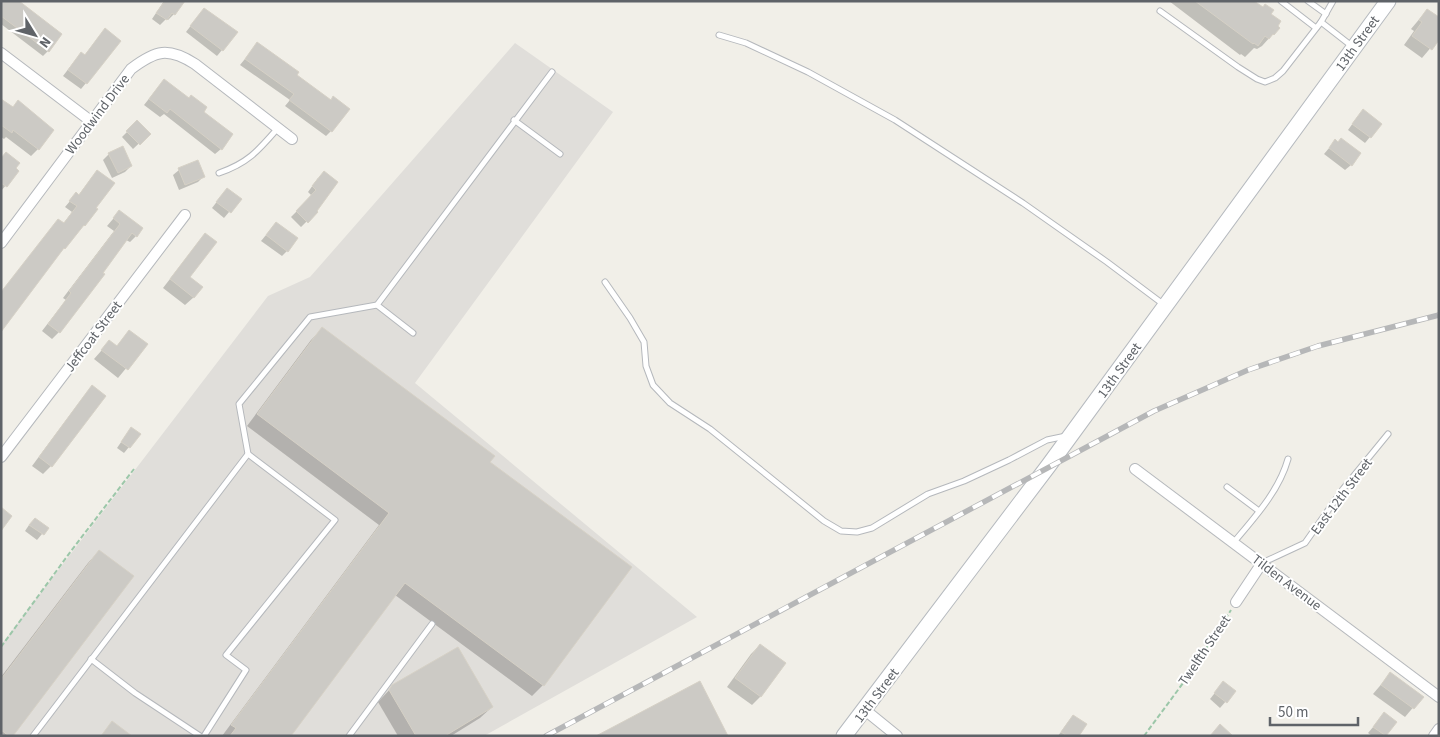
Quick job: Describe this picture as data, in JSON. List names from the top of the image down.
{
  "streets": {
    "street": [
      "13th Street",
      "Woodwind Drive",
      "Jeffcoat Street",
      "Tilden Avenue",
      "Twelfth Street"
    ],
    "lane": ["East 12th Street"]
  },
  "crossings": [
    ["East 12th Street", "Tilden Avenue"],
    ["East 12th Street", "Twelfth Street"],
    ["Tilden Avenue", "Twelfth Street"]
  ],
  "scale_bar": "50 m",
  "north": "bottom right"
}
